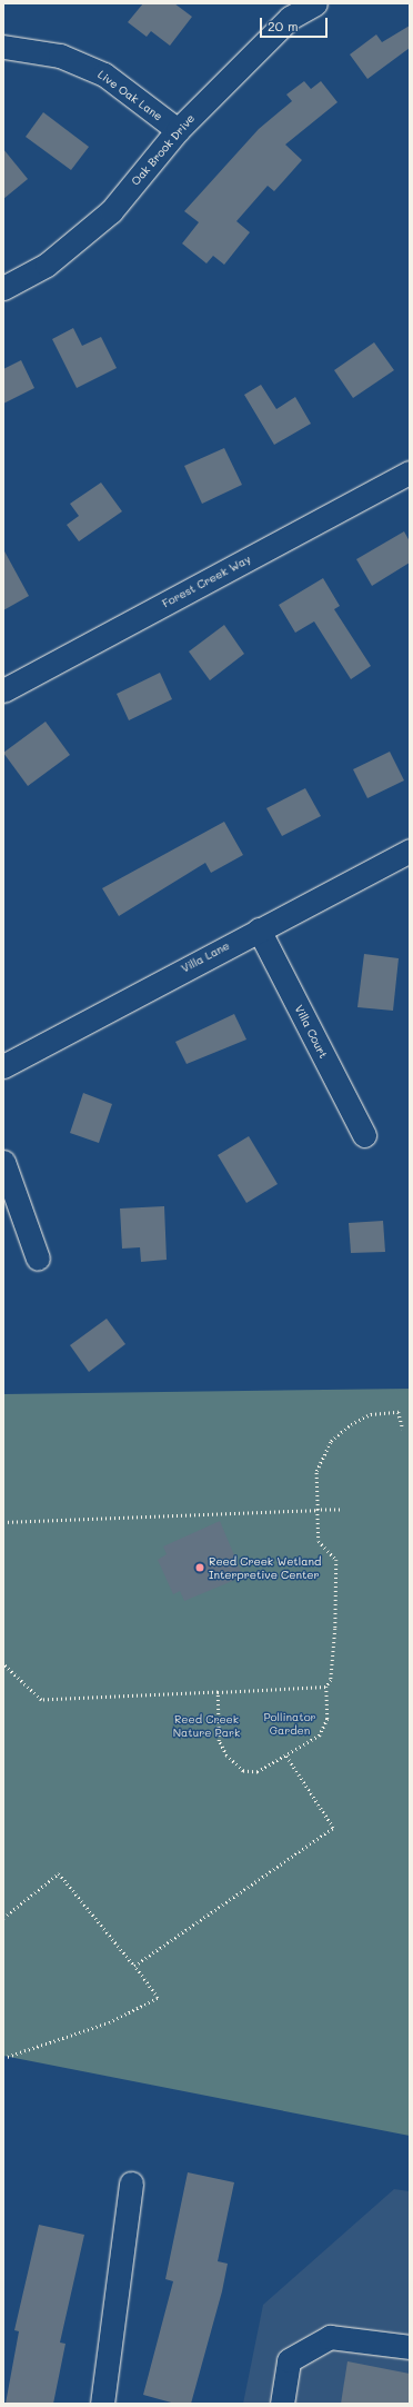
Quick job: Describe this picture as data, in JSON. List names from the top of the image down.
{
  "streets": {
    "street": [
      "Live Oak Lane",
      "Oak Brook Drive",
      "Forest Creek Way",
      "Villa Lane",
      "Villa Court"
    ]
  },
  "crossings": [
    ["Live Oak Lane", "Oak Brook Drive"],
    ["Villa Lane", "Villa Court"]
  ],
  "parks": ["Pollinator Garden", "Reed Creek Nature Park"],
  "places": ["Reed Creek Wetland Interpretive Center"],
  "scale_bar": "20 m"
}
